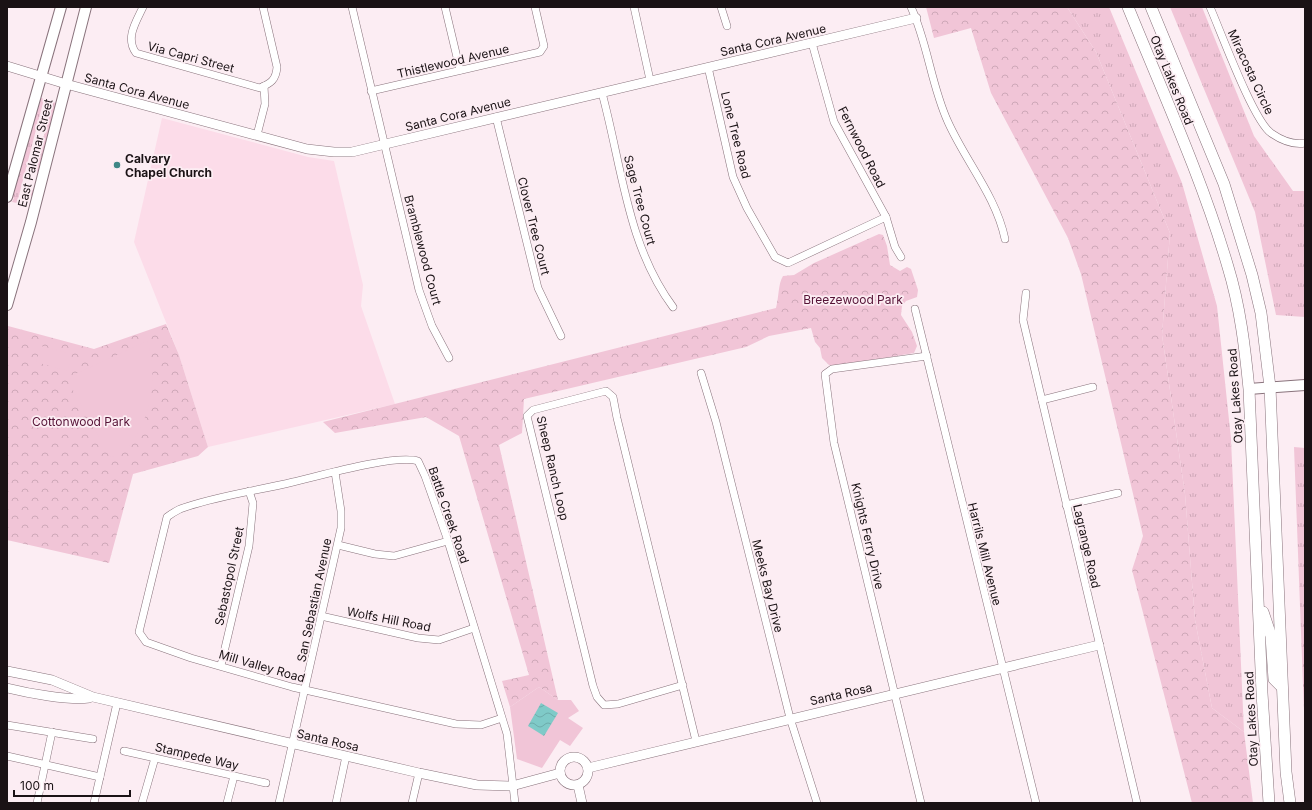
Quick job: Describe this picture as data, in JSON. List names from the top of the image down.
{
  "streets": {
    "main road": ["Otay Lakes Road", "East Palomar Street"],
    "street": [
      "Santa Cora Avenue",
      "Via Capri Street",
      "Thistlewood Avenue",
      "Miracosta Circle",
      "Lone Tree Road",
      "Fernwood Road",
      "Sage Tree Court",
      "Clover Tree Court",
      "Bramblewood Court",
      "Sheep Ranch Loop",
      "Battle Creek Road",
      "Knights Ferry Drive",
      "Lagrange Road",
      "Harrils Mill Avenue",
      "Sebastopol Street",
      "Meeks Bay Drive",
      "San Sebastian Avenue",
      "Wolfs Hill Road",
      "Mill Valley Road",
      "Santa Rosa",
      "Stampede Way"
    ]
  },
  "crossings": [
    ["Santa Cora Avenue", "Lone Tree Road"],
    ["Santa Cora Avenue", "Fernwood Road"],
    ["Santa Cora Avenue", "East Palomar Street"],
    ["Santa Cora Avenue", "Sage Tree Court"],
    ["Santa Cora Avenue", "Clover Tree Court"],
    ["Santa Cora Avenue", "Bramblewood Court"],
    ["Thistlewood Avenue", "Bramblewood Court"],
    ["Lone Tree Road", "Fernwood Road"],
    ["Sheep Ranch Loop", "Santa Rosa"],
    ["Battle Creek Road", "Sebastopol Street"],
    ["Battle Creek Road", "San Sebastian Avenue"],
    ["Battle Creek Road", "Wolfs Hill Road"],
    ["Battle Creek Road", "Mill Valley Road"],
    ["Battle Creek Road", "Santa Rosa"],
    ["Knights Ferry Drive", "Harrils Mill Avenue"],
    ["Knights Ferry Drive", "Santa Rosa"],
    ["Lagrange Road", "Santa Rosa"],
    ["Harrils Mill Avenue", "Santa Rosa"],
    ["Sebastopol Street", "Mill Valley Road"],
    ["Meeks Bay Drive", "Santa Rosa"],
    ["San Sebastian Avenue", "Wolfs Hill Road"],
    ["San Sebastian Avenue", "Mill Valley Road"],
    ["San Sebastian Avenue", "Santa Rosa"]
  ],
  "parks": ["Breezewood Park", "Cottonwood Park"],
  "places": ["Calvary Chapel Church"],
  "scale_bar": "100 m"
}
